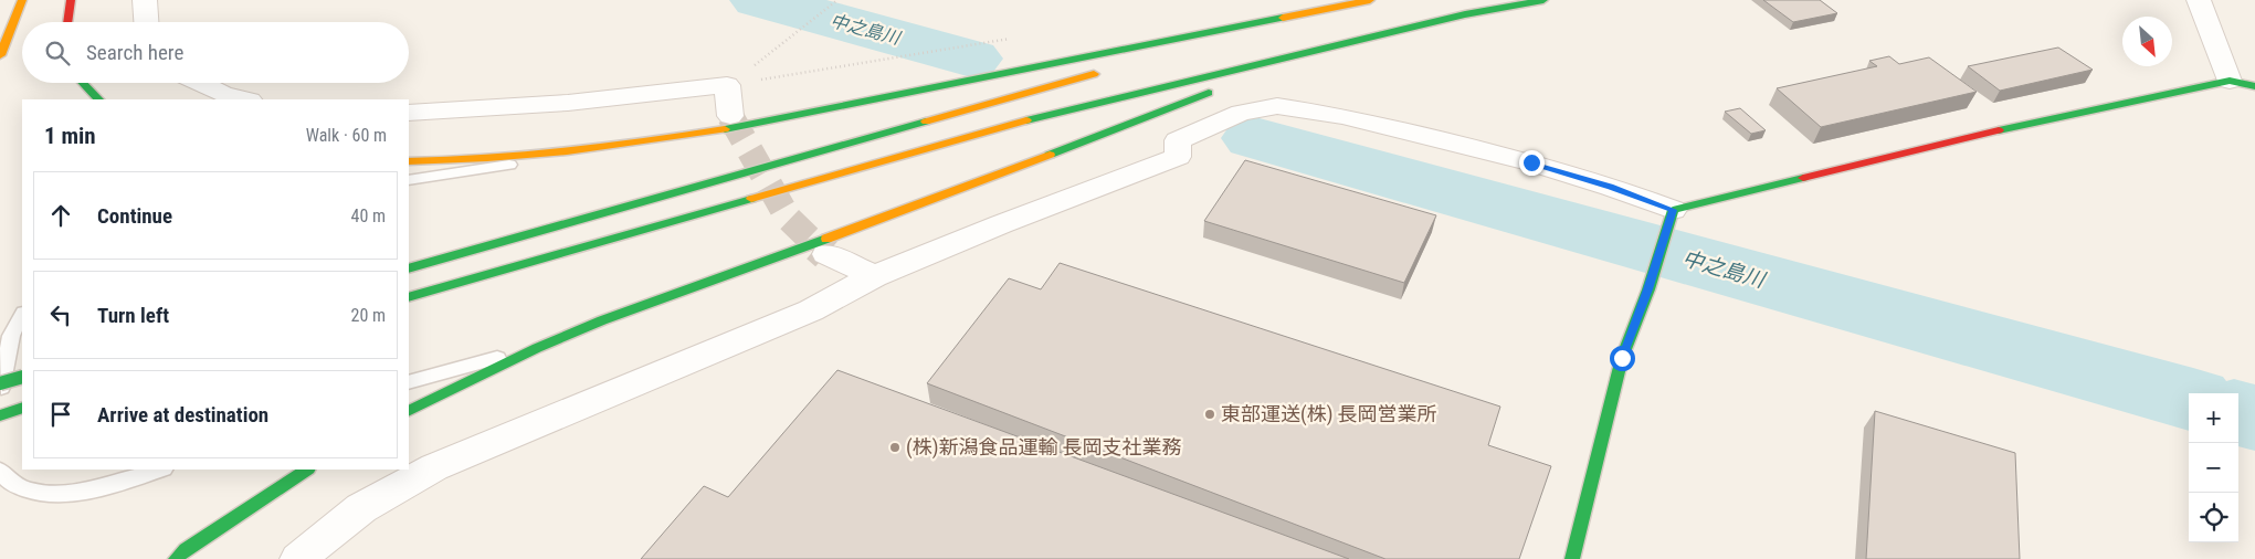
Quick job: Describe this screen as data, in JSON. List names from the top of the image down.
{
  "water": ["中之島川"],
  "places": ["東部運送(株) 長岡営業所", "(株)新潟食品運輸 長岡支社業務"],
  "north": "bottom right",
  "page": {
    "search": "Search here",
    "heading": ["1 min", "Walk · 60 m"],
    "list": [
      ["Continue", "40 m"],
      ["Turn left", "20 m"],
      "Arrive at destination"
    ],
    "map_buttons": ["+", "−"]
  }
}
